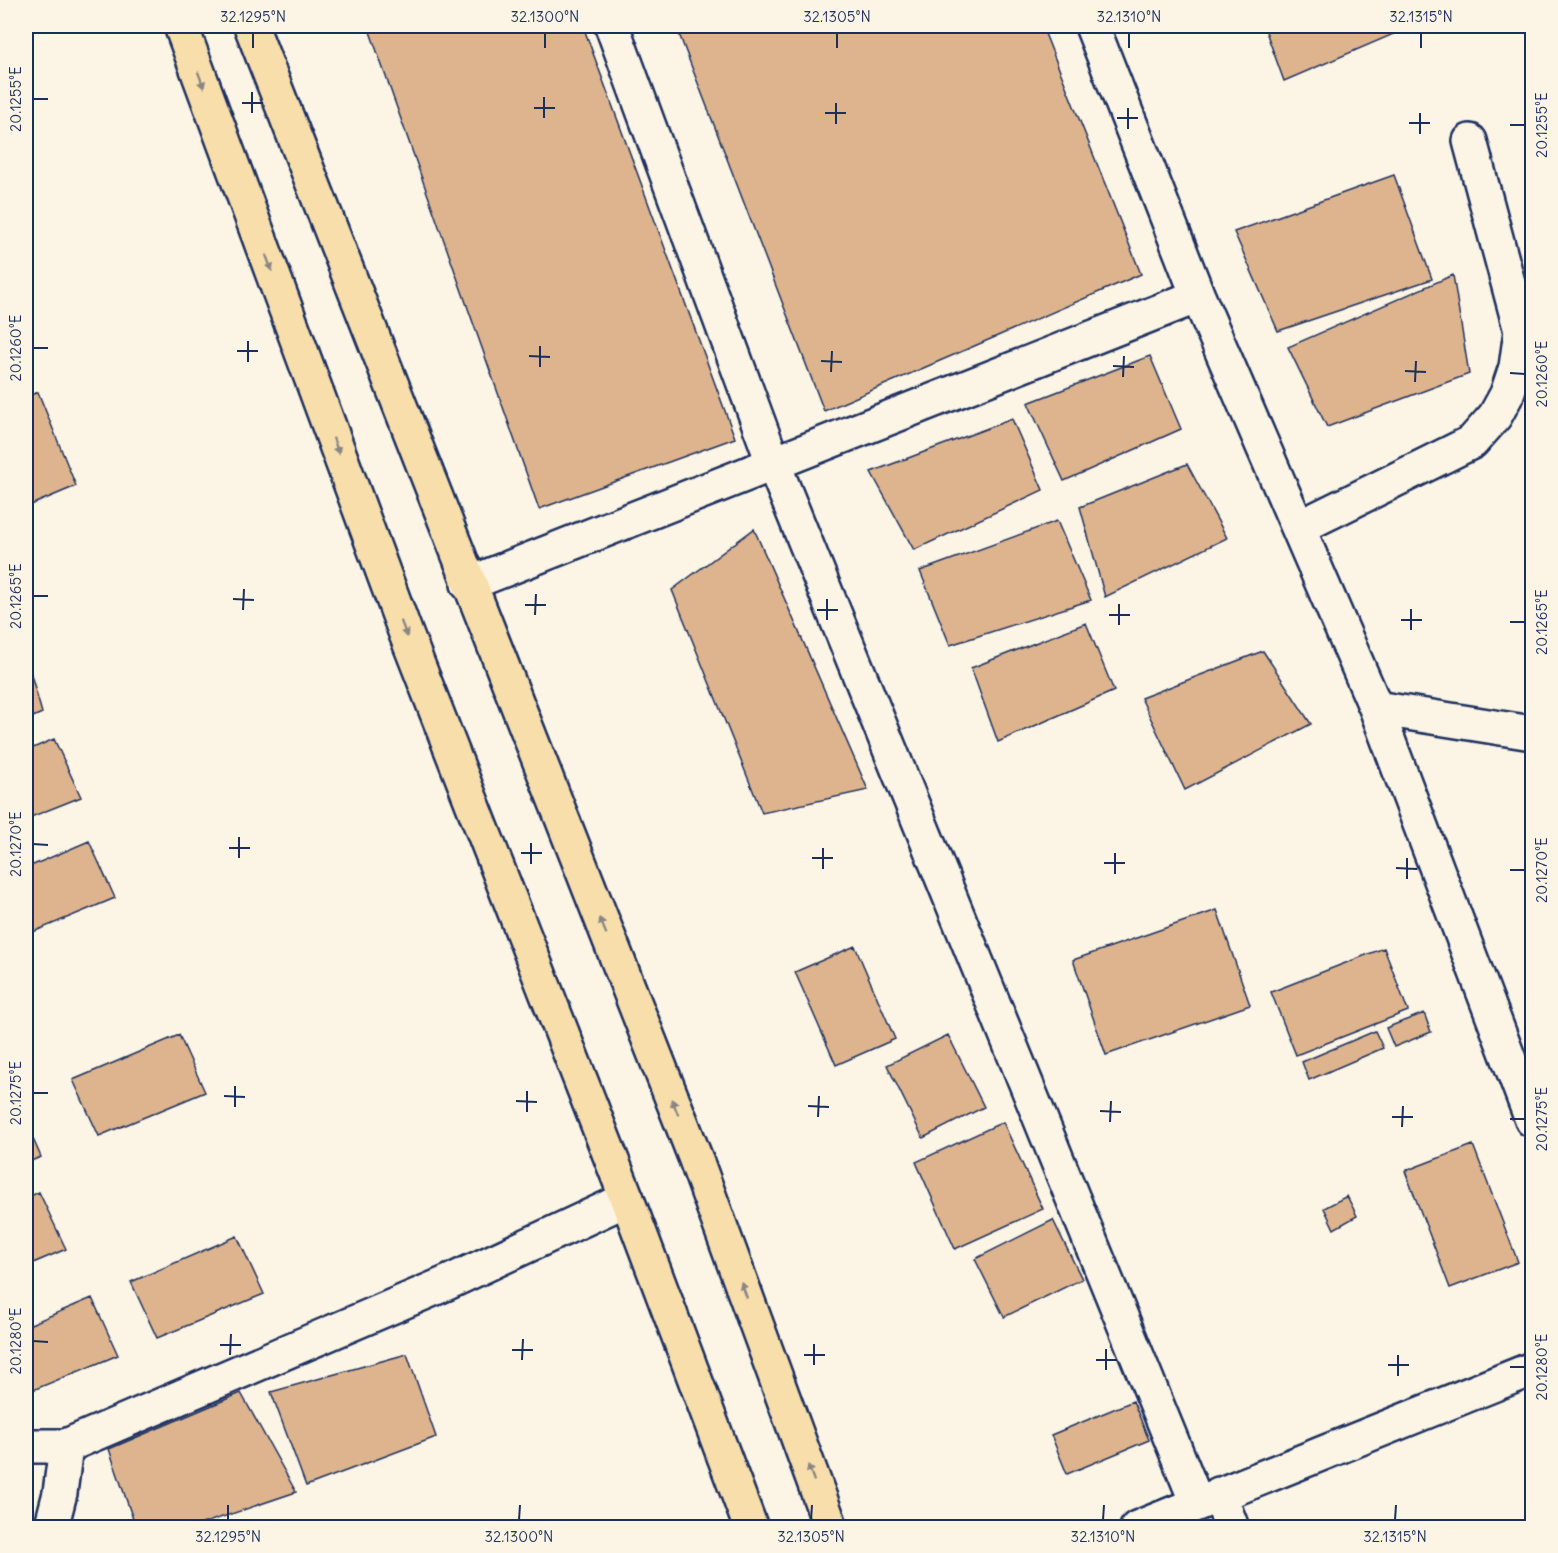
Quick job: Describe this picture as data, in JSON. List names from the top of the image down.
{
  "coordinates": [
    "32.1295°N",
    "32.1300°N",
    "32.1305°N",
    "32.1310°N",
    "32.1315°N",
    "20.1255°E",
    "20.1260°E",
    "20.1265°E",
    "20.1270°E",
    "20.1275°E",
    "20.1280°E"
  ]
}
